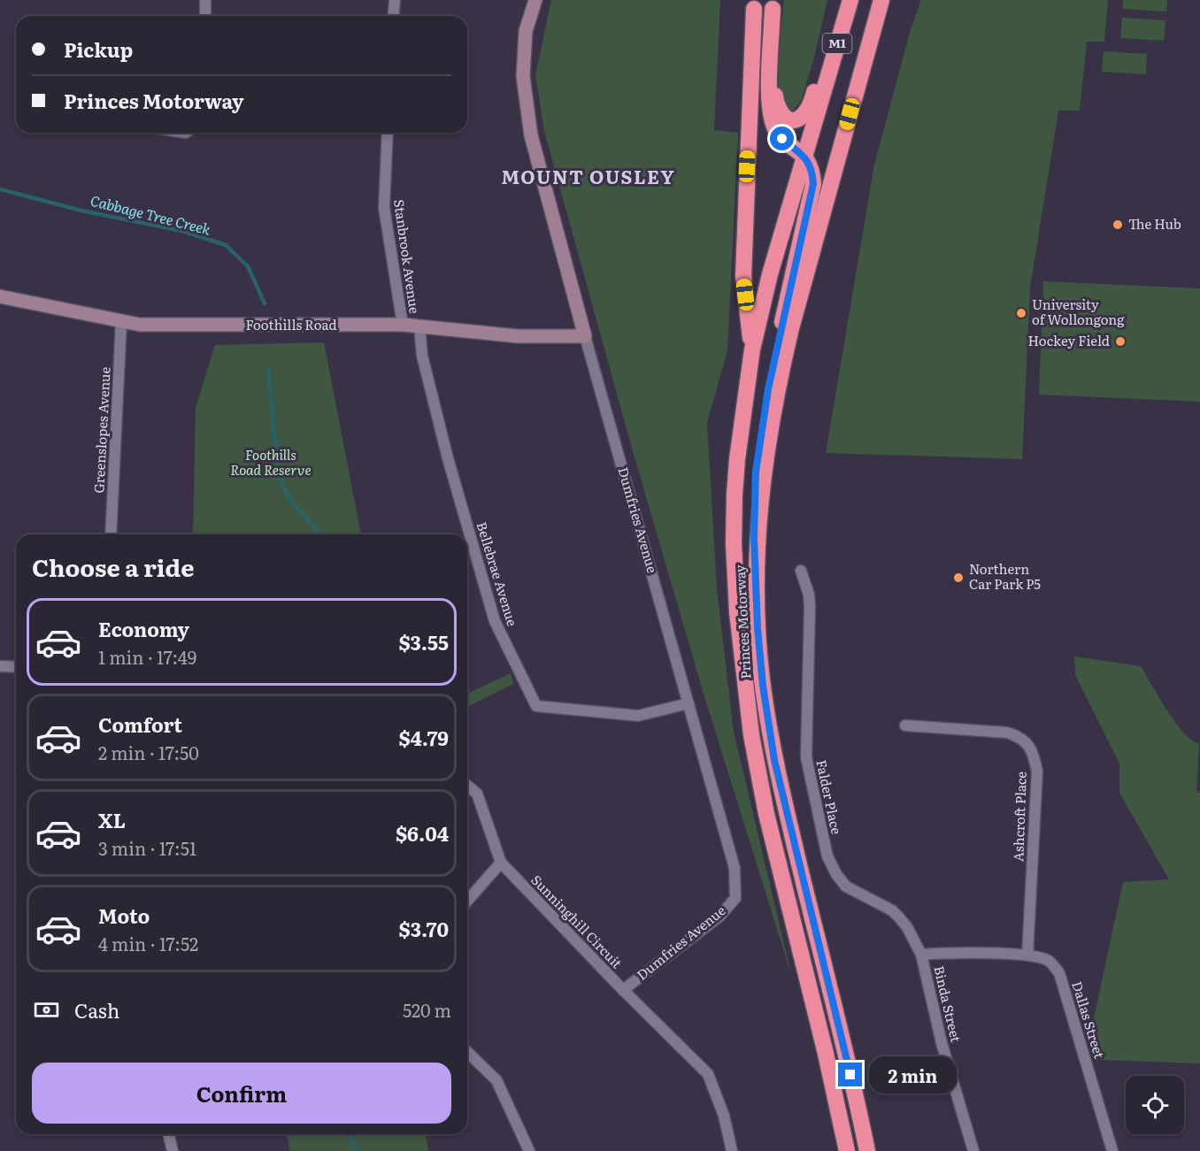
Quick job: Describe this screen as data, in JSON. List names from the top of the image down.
{
  "streets": {
    "highway": ["M1", "Princes Motorway"],
    "street": [
      "Stanbrook Avenue",
      "Foothills Road",
      "Greenslopes Avenue",
      "Dumfries Avenue",
      "Bellebrae Avenue",
      "Falder Place",
      "Ashcroft Place",
      "Sunninghill Circuit",
      "Binda Street",
      "Dallas Street"
    ]
  },
  "crossings": [
    ["Stanbrook Avenue", "Foothills Road"],
    ["Foothills Road", "Greenslopes Avenue"],
    ["Foothills Road", "Dumfries Avenue"],
    ["Foothills Road", "Bellebrae Avenue"],
    ["Dumfries Avenue", "Bellebrae Avenue"],
    ["Dumfries Avenue", "Sunninghill Circuit"],
    ["Falder Place", "Binda Street"],
    ["Falder Place", "Dallas Street"],
    ["Ashcroft Place", "Dallas Street"],
    ["Binda Street", "Dallas Street"]
  ],
  "districts": ["MOUNT OUSLEY"],
  "water": ["Cabbage Tree Creek"],
  "parks": ["Foothills Road Reserve"],
  "places": [
    "The Hub",
    "University of Wollongong",
    "Hockey Field",
    "Northern Car Park P5"
  ],
  "page": {
    "banner": ["Pickup", "Princes Motorway"],
    "heading": "Choose a ride",
    "list": [
      {
        "name": "Economy",
        "note": "1 min · 17:49",
        "value": "$3.55"
      },
      {
        "name": "Comfort",
        "note": "2 min · 17:50",
        "value": "$4.79"
      },
      {
        "name": "XL",
        "note": "3 min · 17:51",
        "value": "$6.04"
      },
      {
        "name": "Moto",
        "note": "4 min · 17:52",
        "value": "$3.70"
      }
    ],
    "pay": ["Cash", "520 m"],
    "buttons": "Confirm",
    "bubble": "2 min"
  }
}
